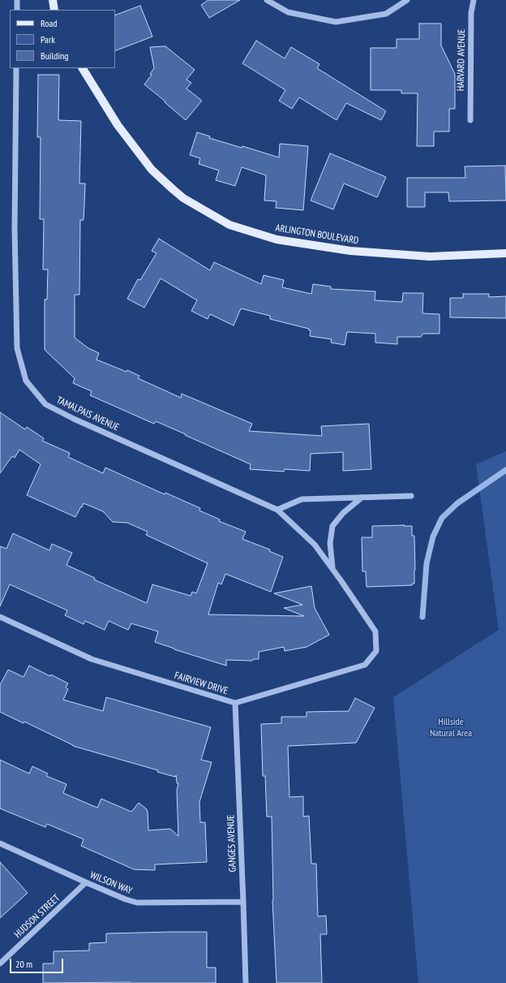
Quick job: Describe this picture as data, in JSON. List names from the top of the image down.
{
  "streets": {
    "main road": ["ARLINGTON BOULEVARD"],
    "street": [
      "HARVARD AVENUE",
      "TAMALPAIS AVENUE",
      "FAIRVIEW DRIVE",
      "GANGES AVENUE",
      "WILSON WAY",
      "HUDSON STREET"
    ]
  },
  "crossings": [
    ["TAMALPAIS AVENUE", "FAIRVIEW DRIVE"],
    ["FAIRVIEW DRIVE", "GANGES AVENUE"],
    ["GANGES AVENUE", "WILSON WAY"],
    ["WILSON WAY", "HUDSON STREET"]
  ],
  "parks": ["Hillside Natural Area"],
  "legend": ["Road", "Park", "Building"],
  "scale_bar": "20 m"
}
